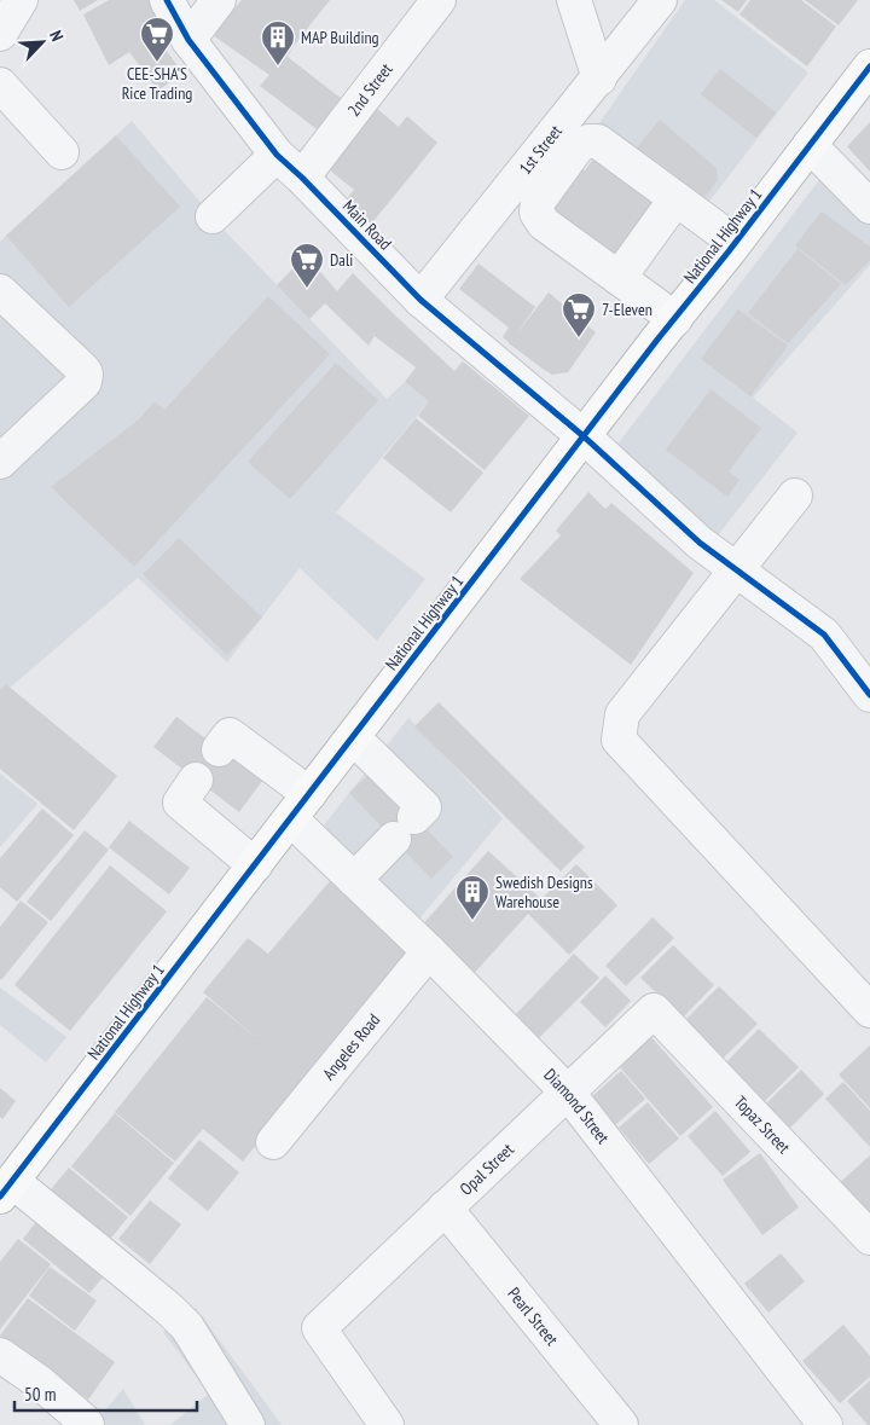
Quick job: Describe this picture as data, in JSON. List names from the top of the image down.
{
  "streets": {
    "highway": ["National Highway 1"],
    "street": [
      "2nd Street",
      "1st Street",
      "Main Road",
      "Angeles Road",
      "Diamond Street",
      "Topaz Street",
      "Opal Street",
      "Pearl Street"
    ]
  },
  "crossings": [
    ["2nd Street", "Main Road"],
    ["1st Street", "Main Road"],
    ["Main Road", "National Highway 1"],
    ["National Highway 1", "Diamond Street"],
    ["Angeles Road", "Diamond Street"],
    ["Diamond Street", "Opal Street"],
    ["Topaz Street", "Opal Street"],
    ["Opal Street", "Pearl Street"]
  ],
  "places": {
    "supermarket": ["CEE-SHA'S Rice Trading", "Dali", "7-Eleven"],
    "building": ["MAP Building", "Swedish Designs Warehouse"]
  },
  "scale_bar": "50 m",
  "north": "top right"
}
